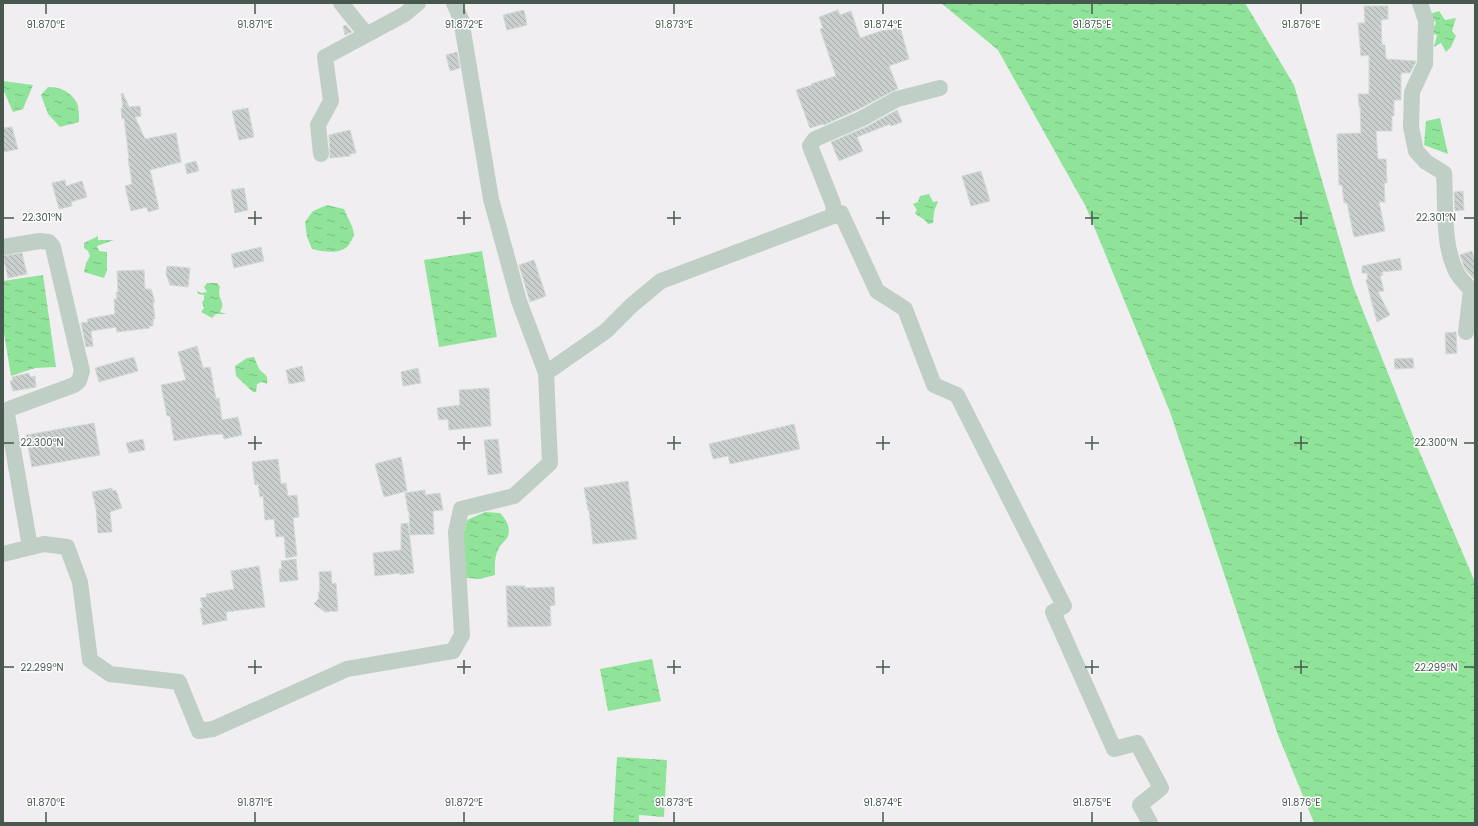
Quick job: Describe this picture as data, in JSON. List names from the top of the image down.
{
  "coordinates": [
    "91.870°E",
    "91.871°E",
    "91.872°E",
    "91.873°E",
    "91.874°E",
    "91.875°E",
    "91.876°E",
    "22.301°N",
    "22.300°N",
    "22.299°N"
  ]
}
